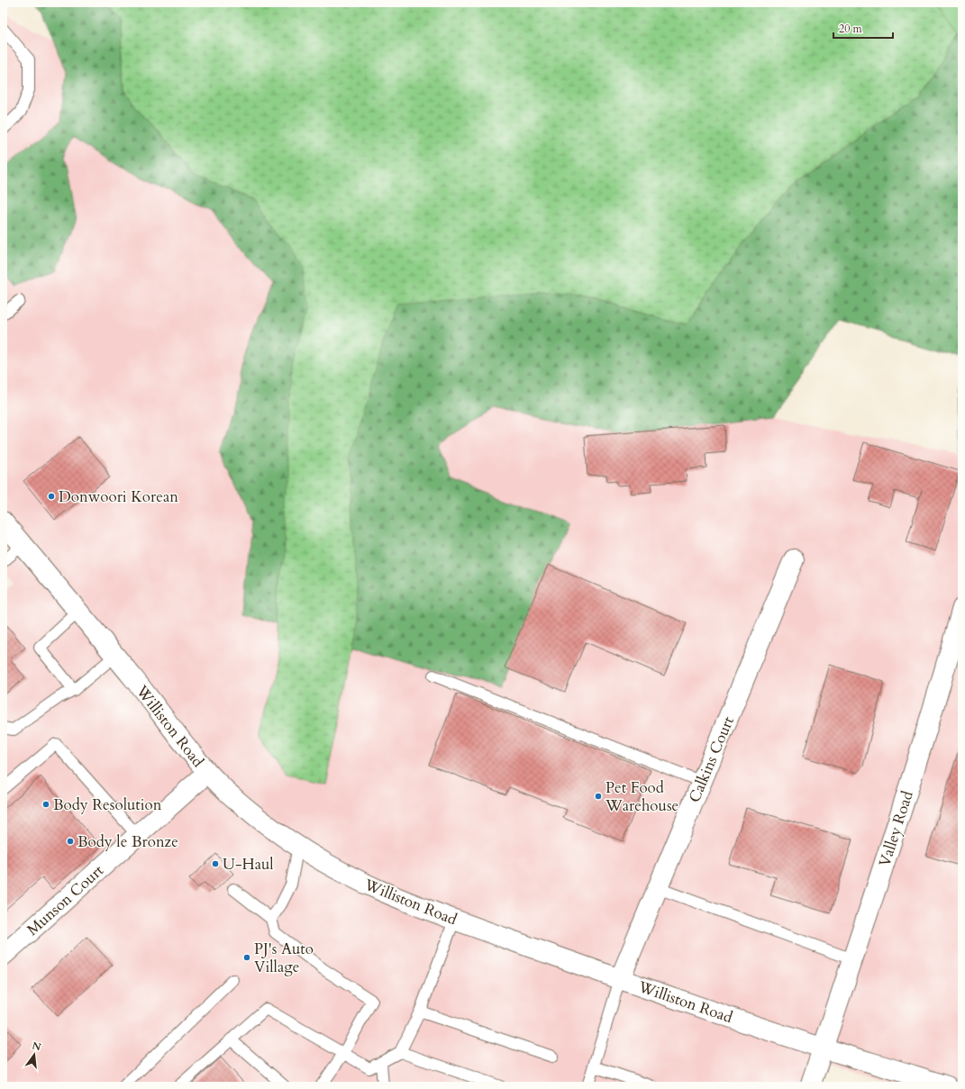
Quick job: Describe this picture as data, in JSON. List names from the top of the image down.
{
  "streets": {
    "street": [
      "Williston Road",
      "Calkins Court",
      "Valley Road",
      "Munson Court"
    ]
  },
  "crossings": [
    ["Williston Road", "Calkins Court"],
    ["Williston Road", "Valley Road"],
    ["Williston Road", "Munson Court"]
  ],
  "places": [
    "Donwoori Korean",
    "Pet Food Warehouse",
    "Body Resolution",
    "Body le Bronze",
    "U-Haul",
    "PJ's Auto Village"
  ],
  "scale_bar": "20 m",
  "north": "top"
}
